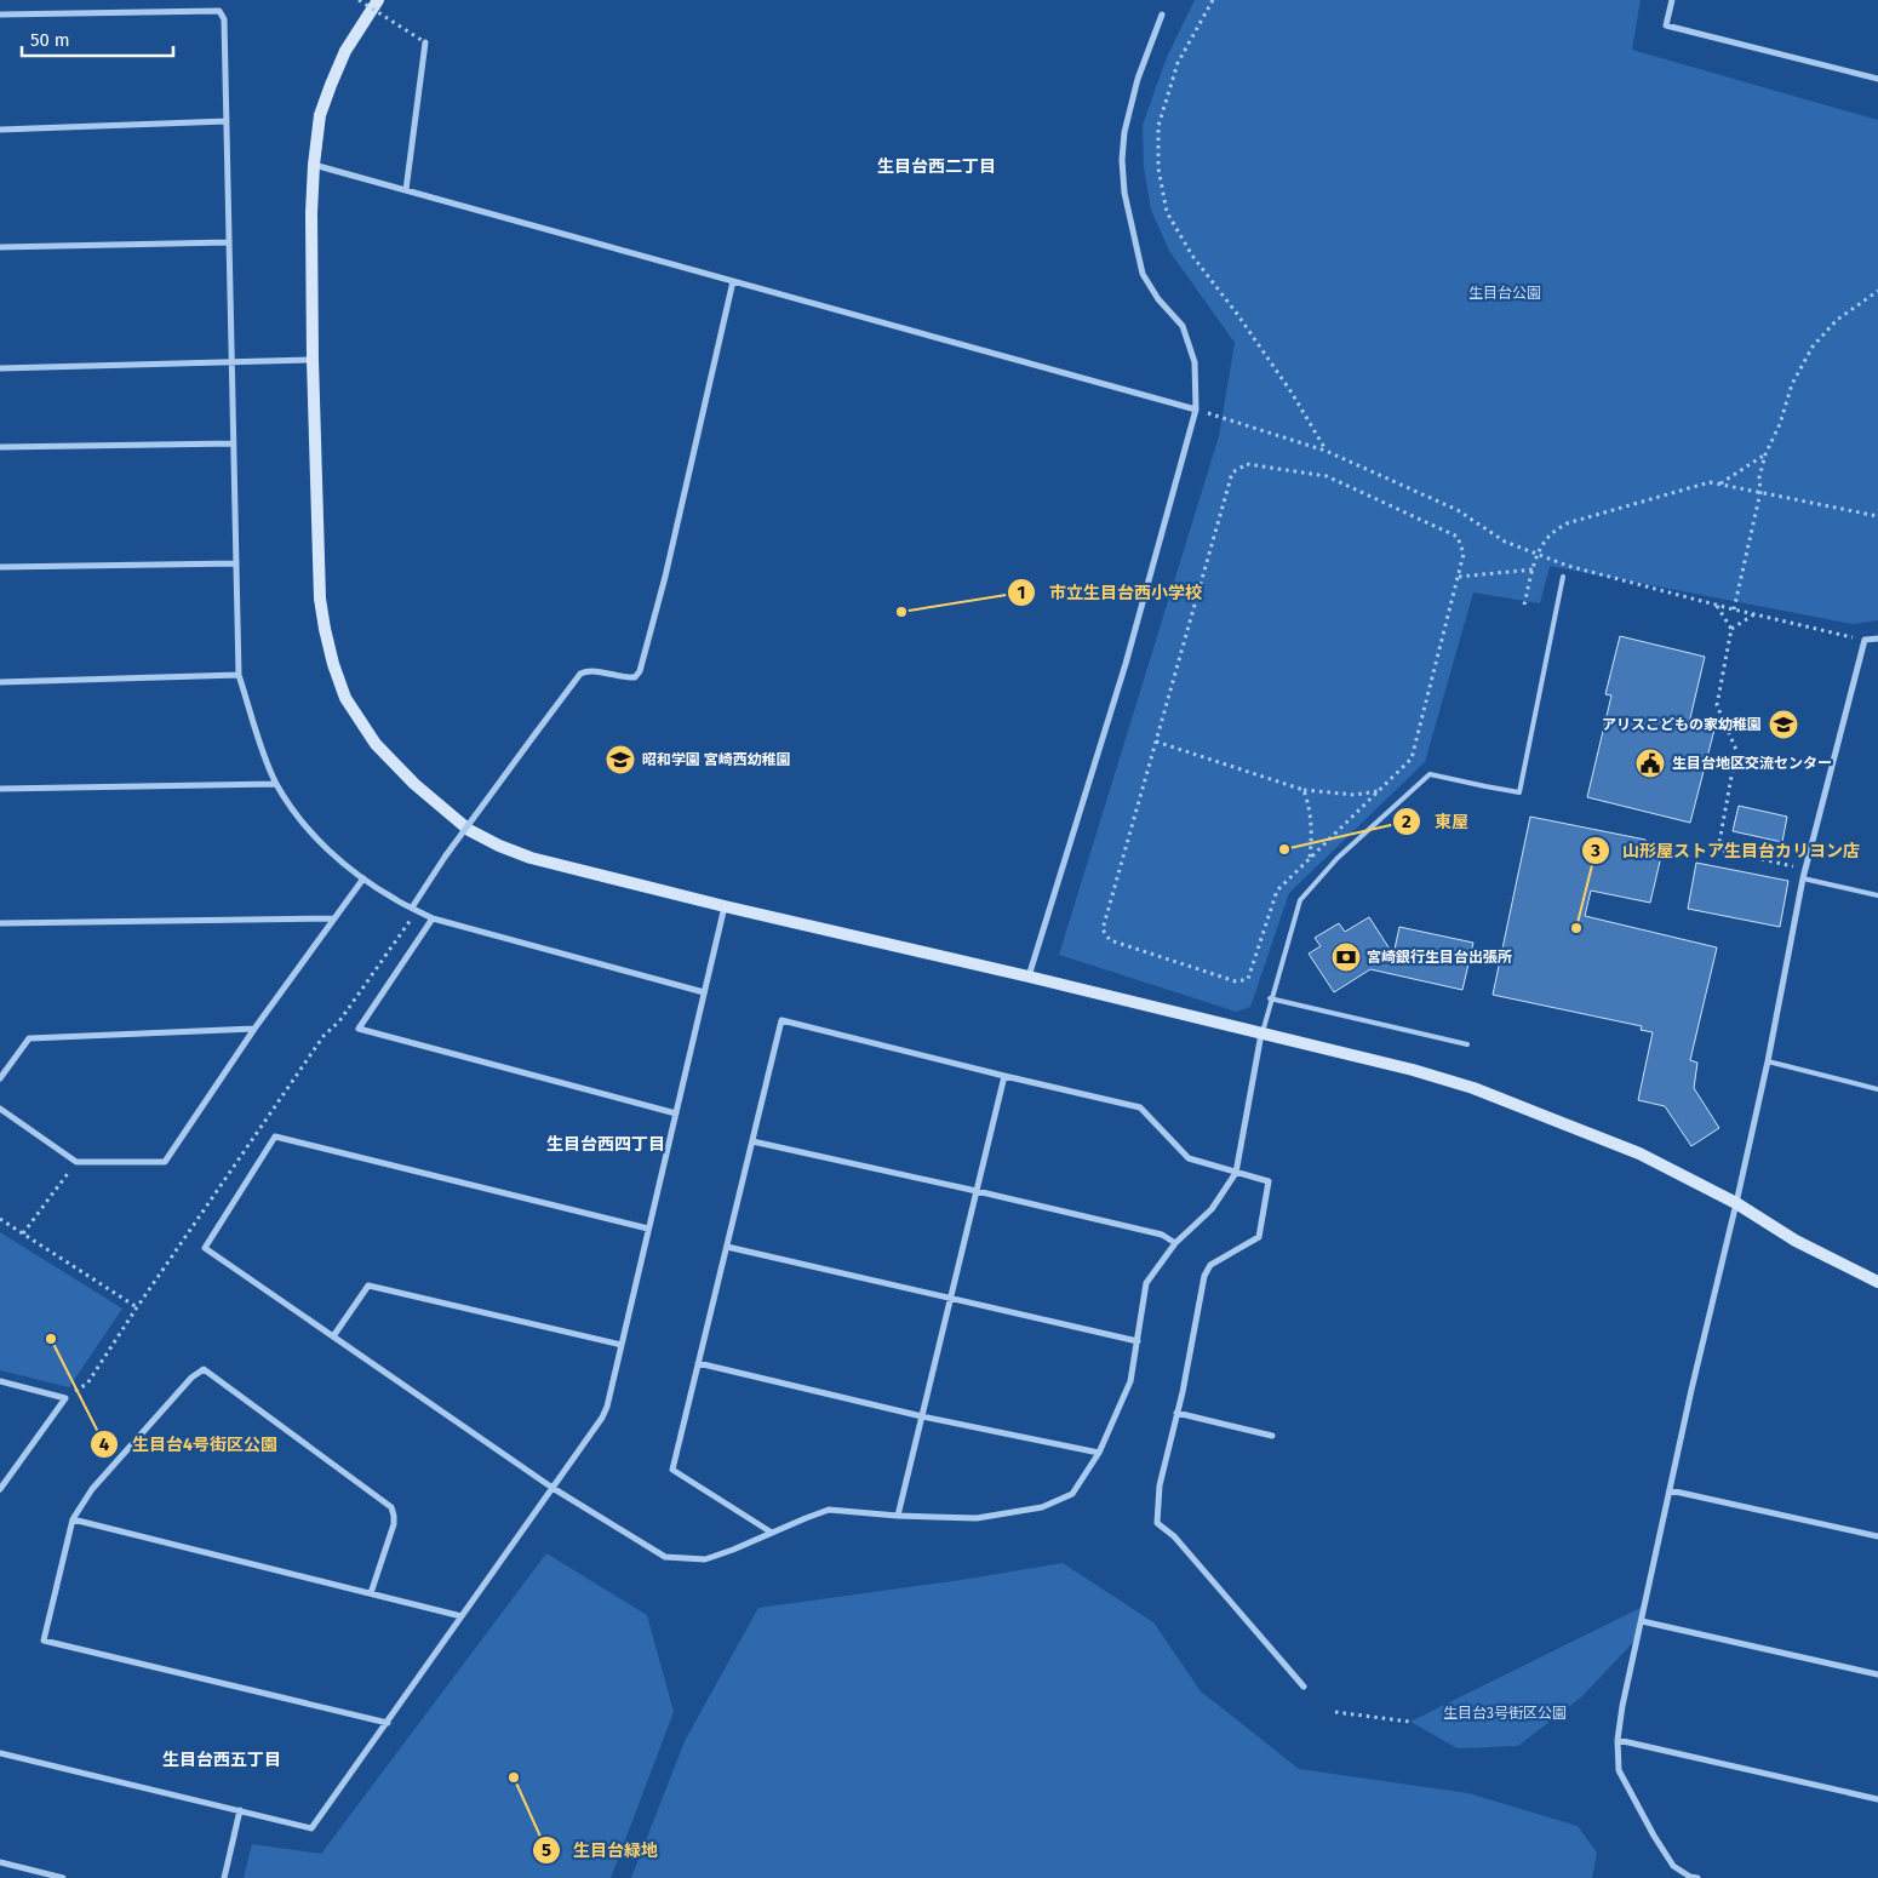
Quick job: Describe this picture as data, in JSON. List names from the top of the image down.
{
  "districts": ["生目台西二丁目", "生目台西四丁目", "生目台西五丁目"],
  "parks": ["生目台公園", "生目台3号街区公園"],
  "places": {
    "other": [
      "市立生目台西小学校",
      "東屋",
      "山形屋ストア生目台カリヨン店",
      "生目台4号街区公園",
      "生目台緑地"
    ],
    "school or university": ["アリスこどもの家幼稚園", "昭和学園 宮崎西幼稚園"],
    "public building": ["生目台地区交流センター"],
    "bank": ["宮崎銀行生目台出張所"]
  },
  "scale_bar": "50 m"
}
